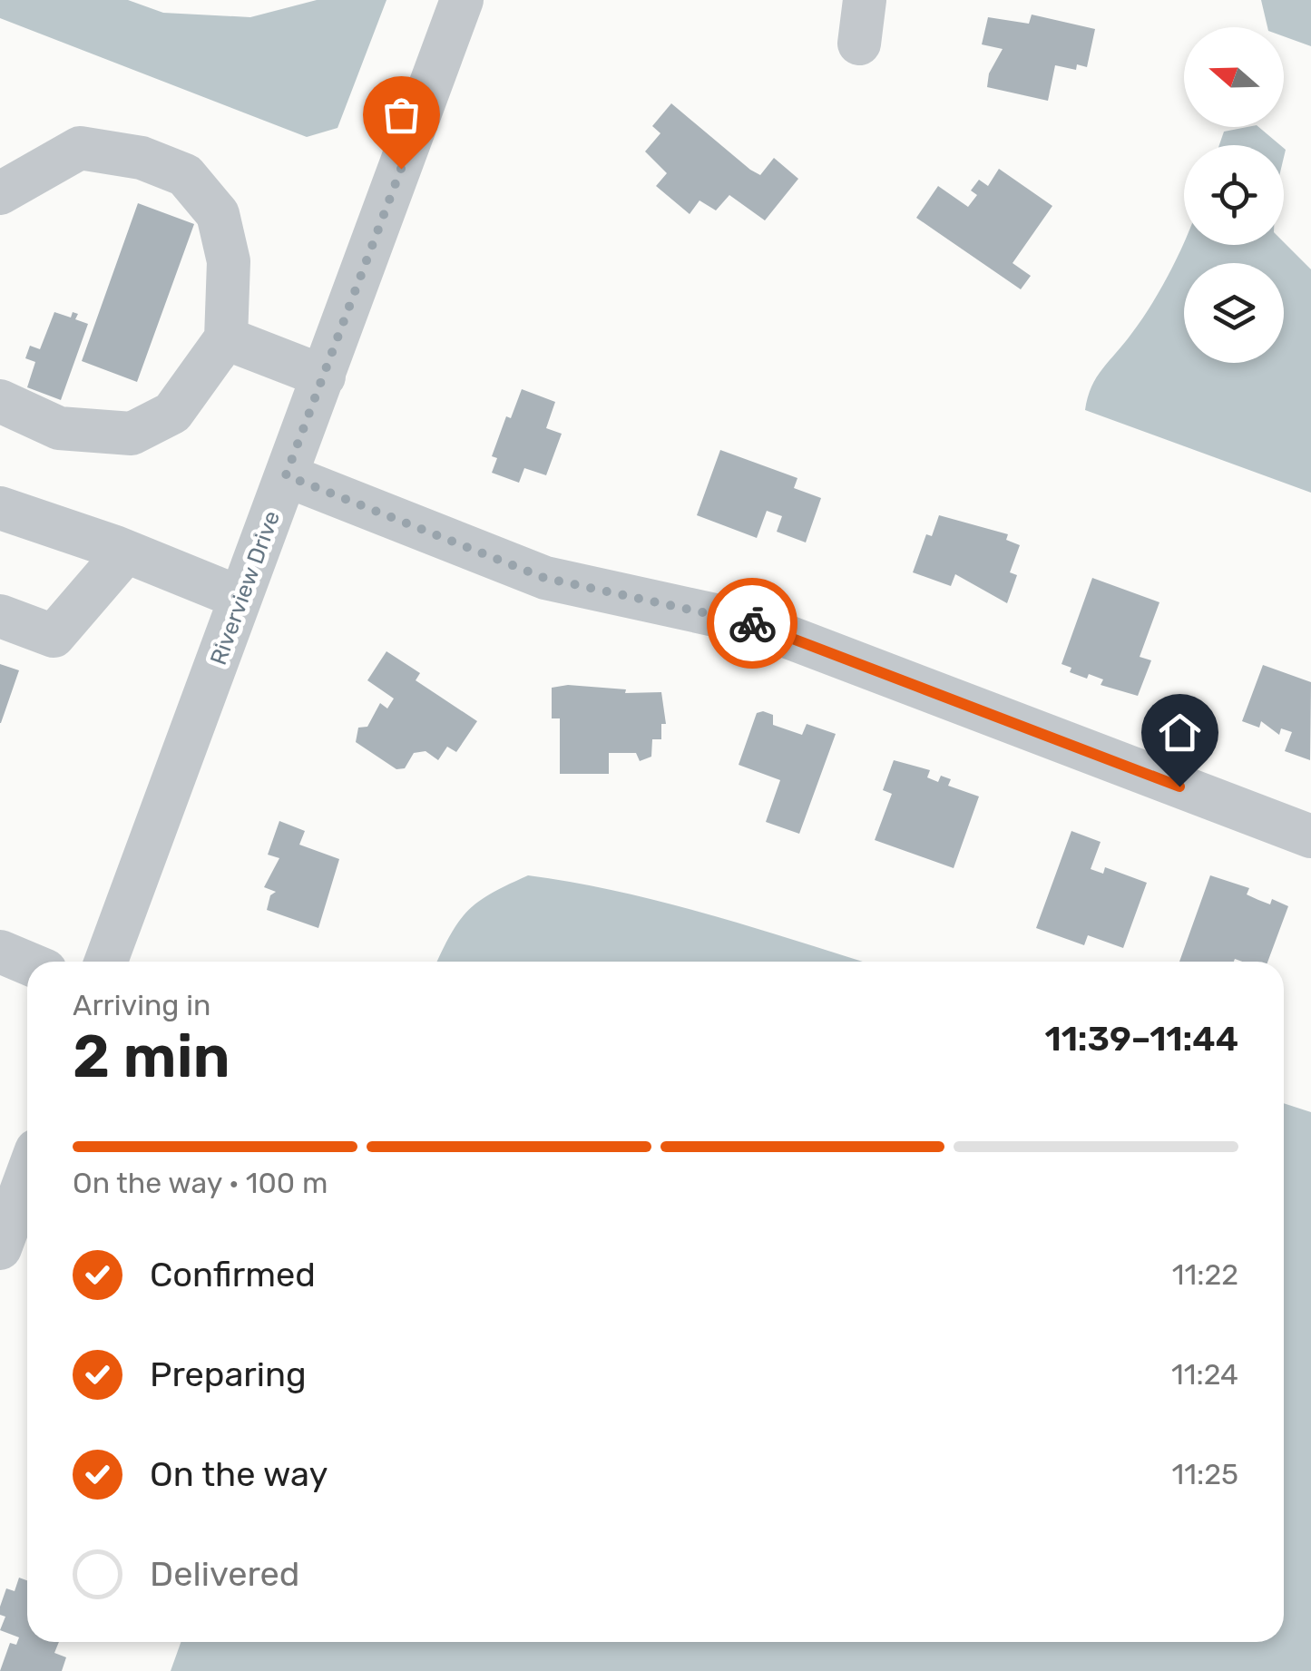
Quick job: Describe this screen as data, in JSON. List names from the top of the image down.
{
  "streets": {
    "street": ["Riverview Drive"]
  },
  "north": "left",
  "page": {
    "heading": ["2 min", "Arriving in", "11:39–11:44"],
    "bar": "On the way · 100 m",
    "list": [
      ["Confirmed", "11:22"],
      ["Preparing", "11:24"],
      ["On the way", "11:25"],
      "Delivered"
    ]
  }
}
